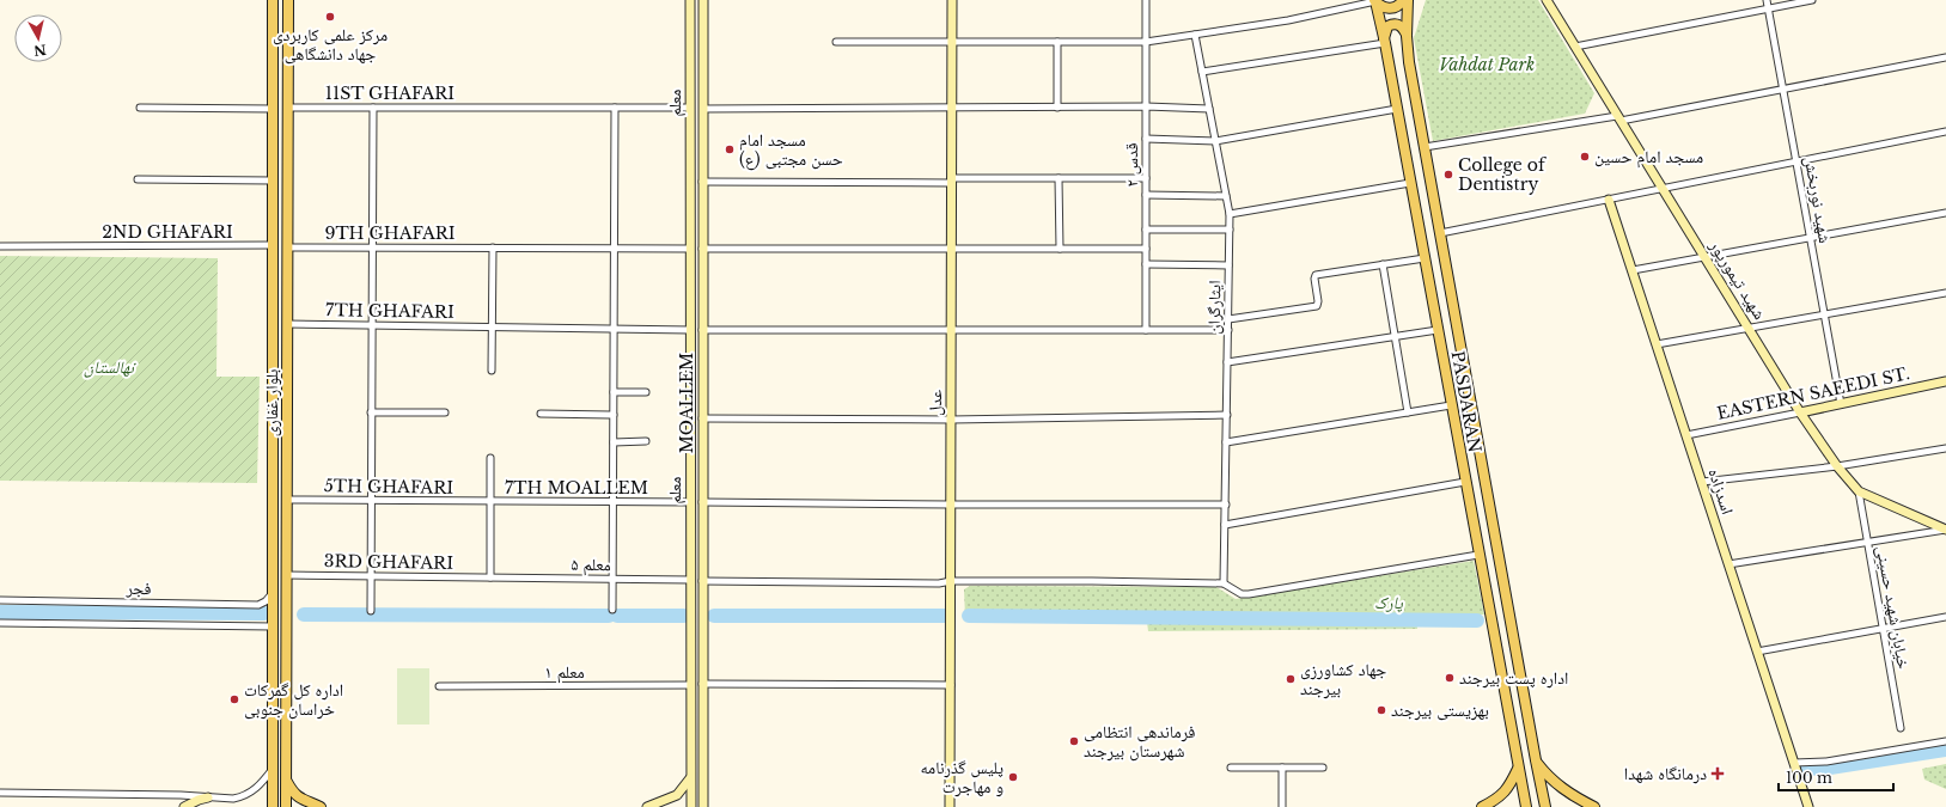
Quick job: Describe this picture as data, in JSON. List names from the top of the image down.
{
  "streets": {
    "main road": ["PASDARAN", "بلوار غفاری"],
    "street": [
      "11ST GHAFARI",
      "معلم",
      "قدس ۲",
      "شهید نوربخش",
      "2ND GHAFARI",
      "9TH GHAFARI",
      "شهید تیمورپور",
      "ایثارگران",
      "7TH GHAFARI",
      "EASTERN SAEEDI ST.",
      "MOALLEM",
      "عدل",
      "5TH GHAFARI",
      "7TH MOALLEM",
      "اسدزاده",
      "3RD GHAFARI",
      "معلم ۵",
      "فجر",
      "خیابان شهید حسینی",
      "معلم ۱"
    ]
  },
  "crossings": [
    ["11ST GHAFARI", "معلم"],
    ["11ST GHAFARI", "بلوار غفاری"],
    ["معلم", "9TH GHAFARI"],
    ["معلم", "7TH GHAFARI"],
    ["معلم", "7TH MOALLEM"],
    ["معلم", "معلم ۵"],
    ["معلم", "معلم ۱"],
    ["شهید نوربخش", "EASTERN SAEEDI ST."],
    ["2ND GHAFARI", "بلوار غفاری"],
    ["9TH GHAFARI", "بلوار غفاری"],
    ["شهید تیمورپور", "EASTERN SAEEDI ST."],
    ["شهید تیمورپور", "خیابان شهید حسینی"],
    ["7TH GHAFARI", "بلوار غفاری"],
    ["EASTERN SAEEDI ST.", "اسدزاده"],
    ["بلوار غفاری", "5TH GHAFARI"],
    ["بلوار غفاری", "3RD GHAFARI"],
    ["بلوار غفاری", "فجر"],
    ["5TH GHAFARI", "7TH MOALLEM"],
    ["3RD GHAFARI", "معلم ۵"]
  ],
  "parks": ["Vahdat Park", "نهالستان", "پارک"],
  "places": {
    "other": [
      "مرکز علمی کاربردی جهاد دانشگاهی",
      "مسجد امام حسن مجتبی (ع)",
      "مسجد امام حسین",
      "College of Dentistry",
      "اداره پست بیرجند",
      "جهاد کشاورزی بیرجند",
      "اداره کل گمرکات خراسان جنوبی",
      "بهزیستی بیرجند",
      "فرماندهی انتظامی شهرستان بیرجند",
      "پلیس گذرنامه و مهاجرت"
    ],
    "health": ["درمانگاه شهدا"]
  },
  "scale_bar": "100 m",
  "north": "bottom"
}
